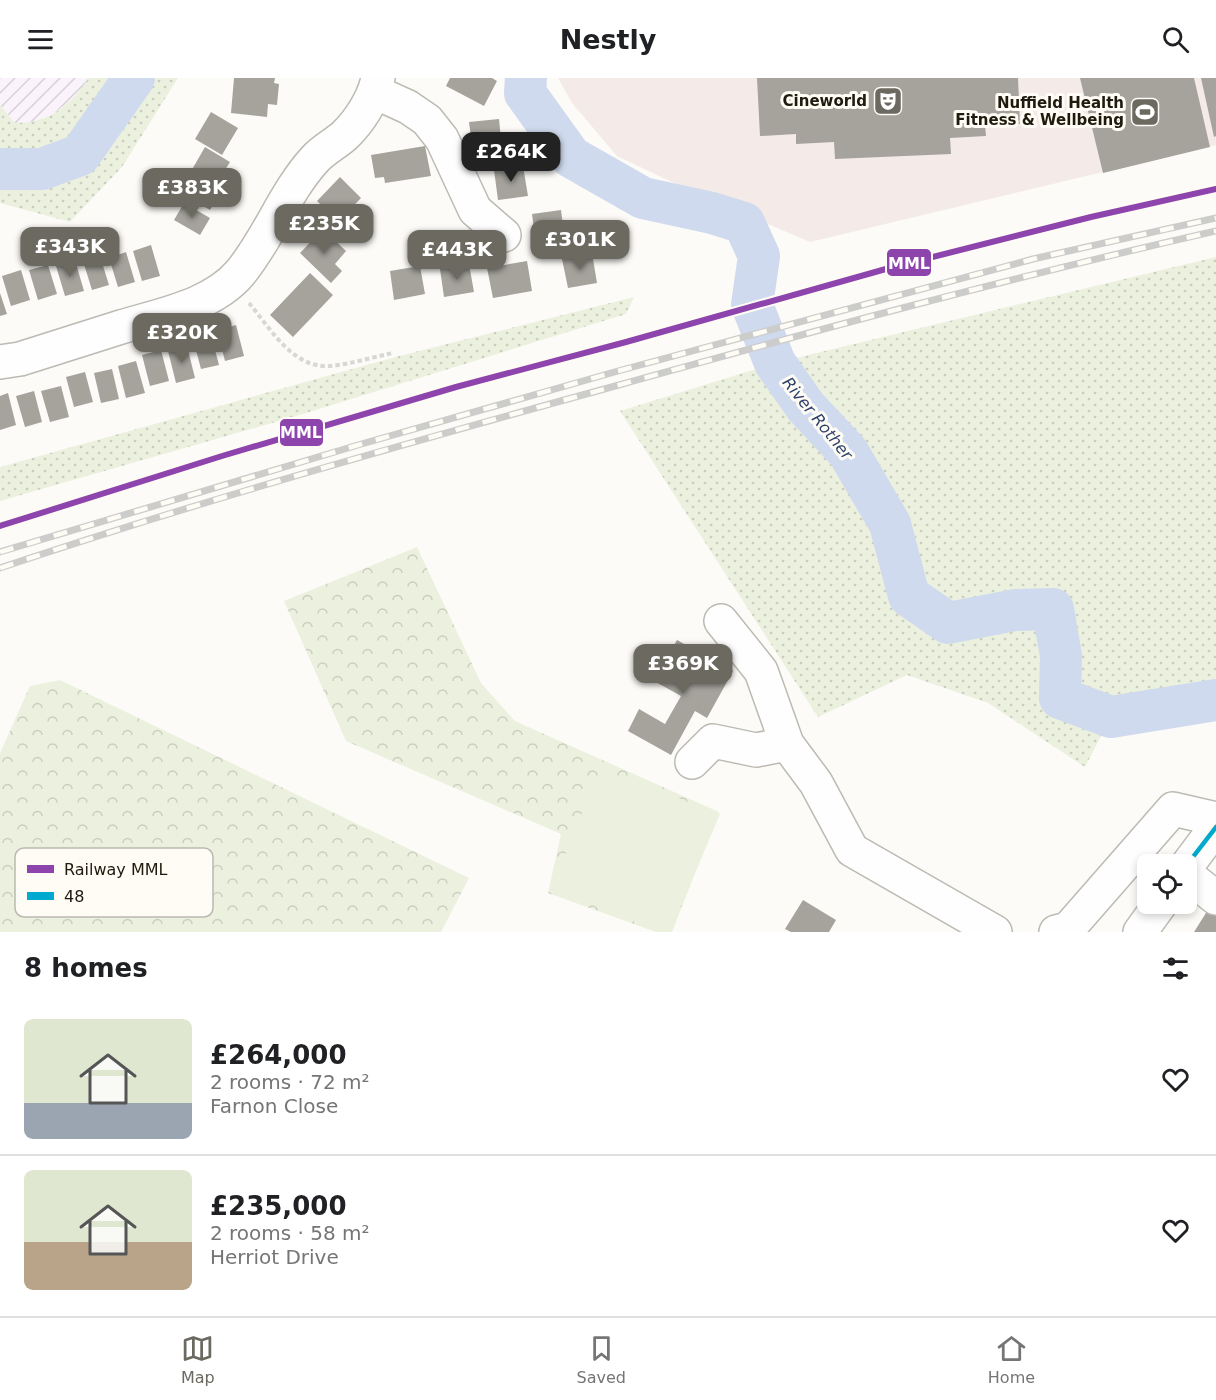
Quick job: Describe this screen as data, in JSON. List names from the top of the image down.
{
  "water": ["River Rother"],
  "places": {
    "theatre": ["Cineworld"],
    "sports": ["Nuffield Health Fitness & Wellbeing"]
  },
  "lines": ["rail line MML", "transit line 48"],
  "legend": ["Railway MML", "48"],
  "page": {
    "header": "Nestly",
    "price": [
      "£264K",
      "£383K",
      "£235K",
      "£301K",
      "£343K",
      "£443K",
      "£320K",
      "£369K"
    ],
    "heading": "8 homes",
    "list": [
      {
        "name": "£264,000",
        "note": "2 rooms · 72 m² · Farnon Close"
      },
      {
        "name": "£235,000",
        "note": "2 rooms · 58 m² · Herriot Drive"
      }
    ],
    "tabs": ["Map", "Saved", "Home"]
  }
}
